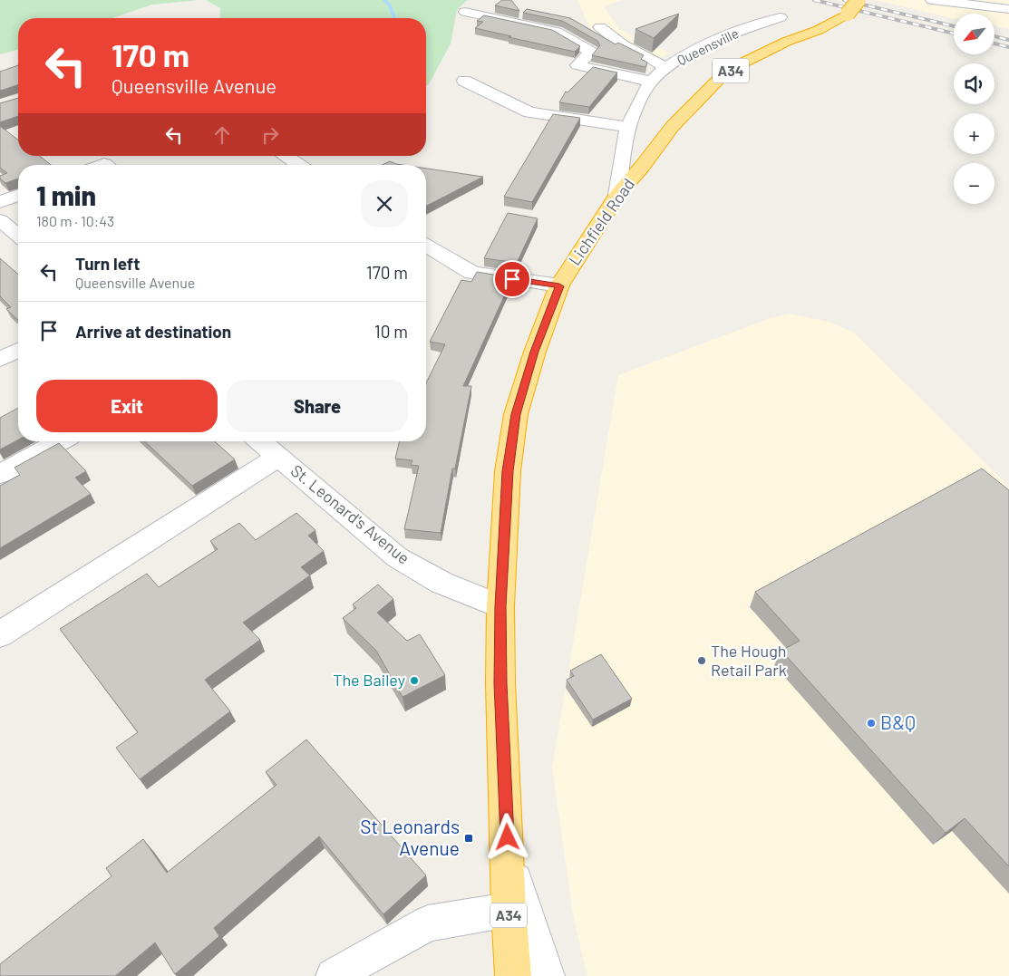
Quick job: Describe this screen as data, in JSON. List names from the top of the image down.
{
  "streets": {
    "highway": ["A34", "Lichfield Road"],
    "street": ["Queensville", "St. Leonard's Avenue"]
  },
  "crossings": [
    ["Queensville", "Lichfield Road"],
    ["Lichfield Road", "St. Leonard's Avenue"]
  ],
  "places": {
    "other": ["The Hough Retail Park", "The Bailey", "B&Q"],
    "transit": ["St Leonards Avenue"]
  },
  "north": "bottom left",
  "page": {
    "map_buttons": ["+", "−"],
    "turn": ["170 m", "Queensville Avenue"],
    "heading": ["1 min", "180 m · 10:43"],
    "list": [
      {
        "name": "Turn left",
        "note": "Queensville Avenue",
        "value": "170 m"
      },
      {
        "name": "Arrive at destination",
        "value": "10 m"
      }
    ],
    "buttons": ["Exit", "Share"]
  }
}
